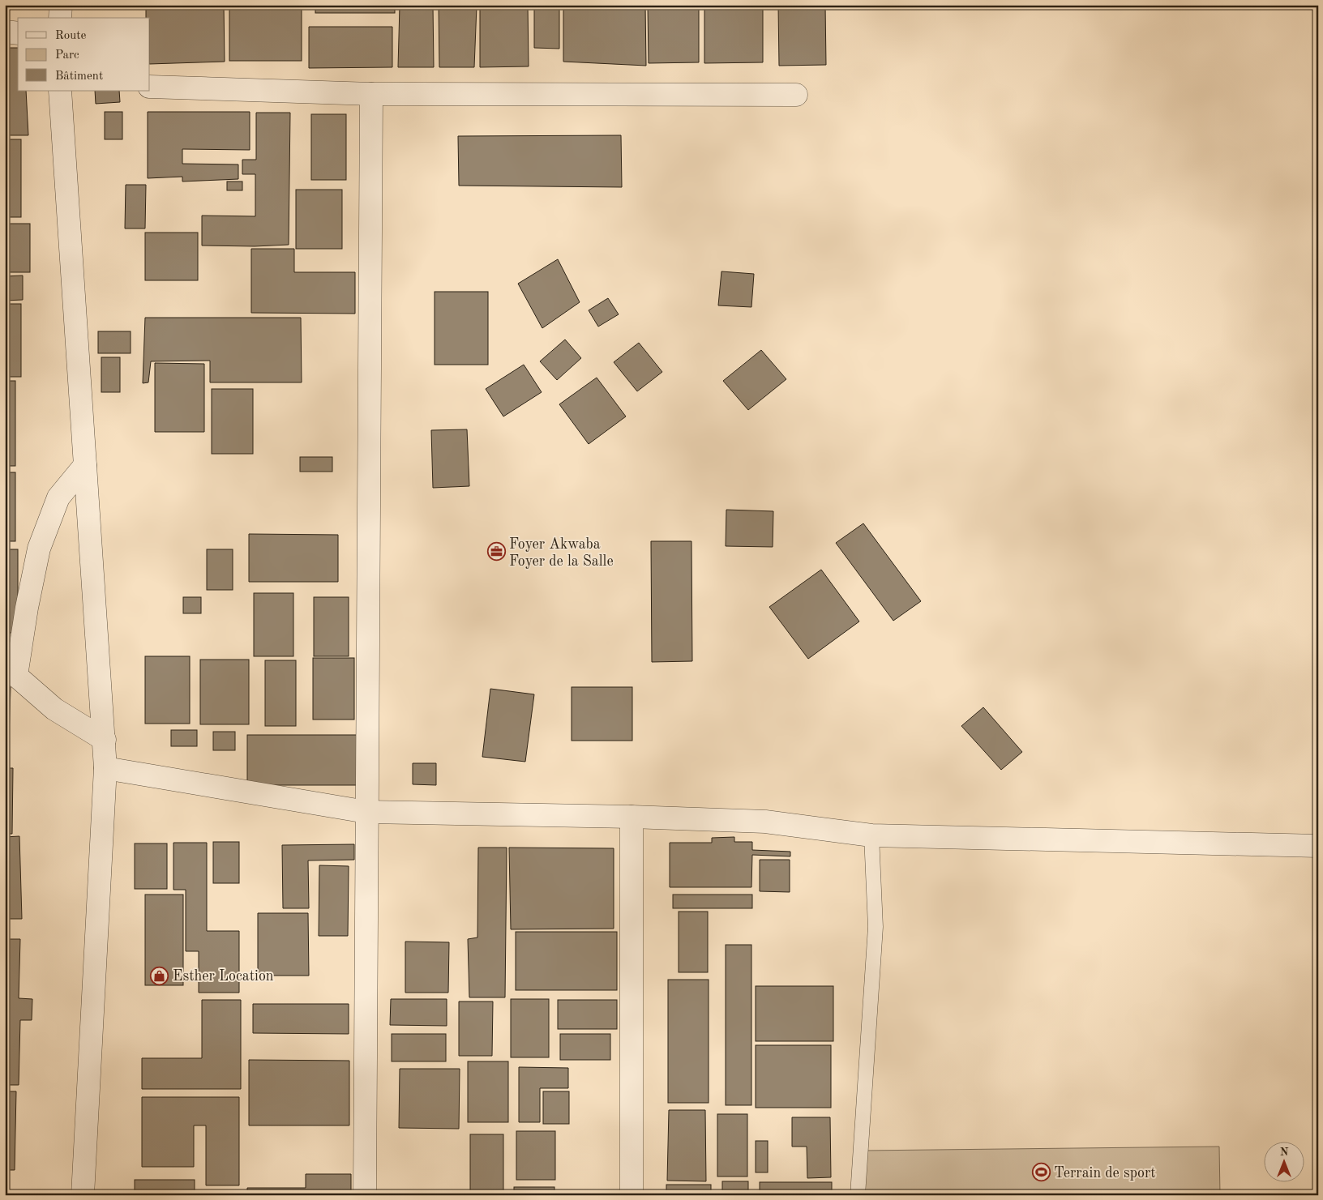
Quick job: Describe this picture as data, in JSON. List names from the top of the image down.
{
  "places": {
    "office": ["Foyer Akwaba Foyer de la Salle"],
    "shop": ["Esther Location"],
    "sports": ["Terrain de sport"]
  },
  "legend": ["Route", "Parc", "Bâtiment"],
  "north": "top"
}
